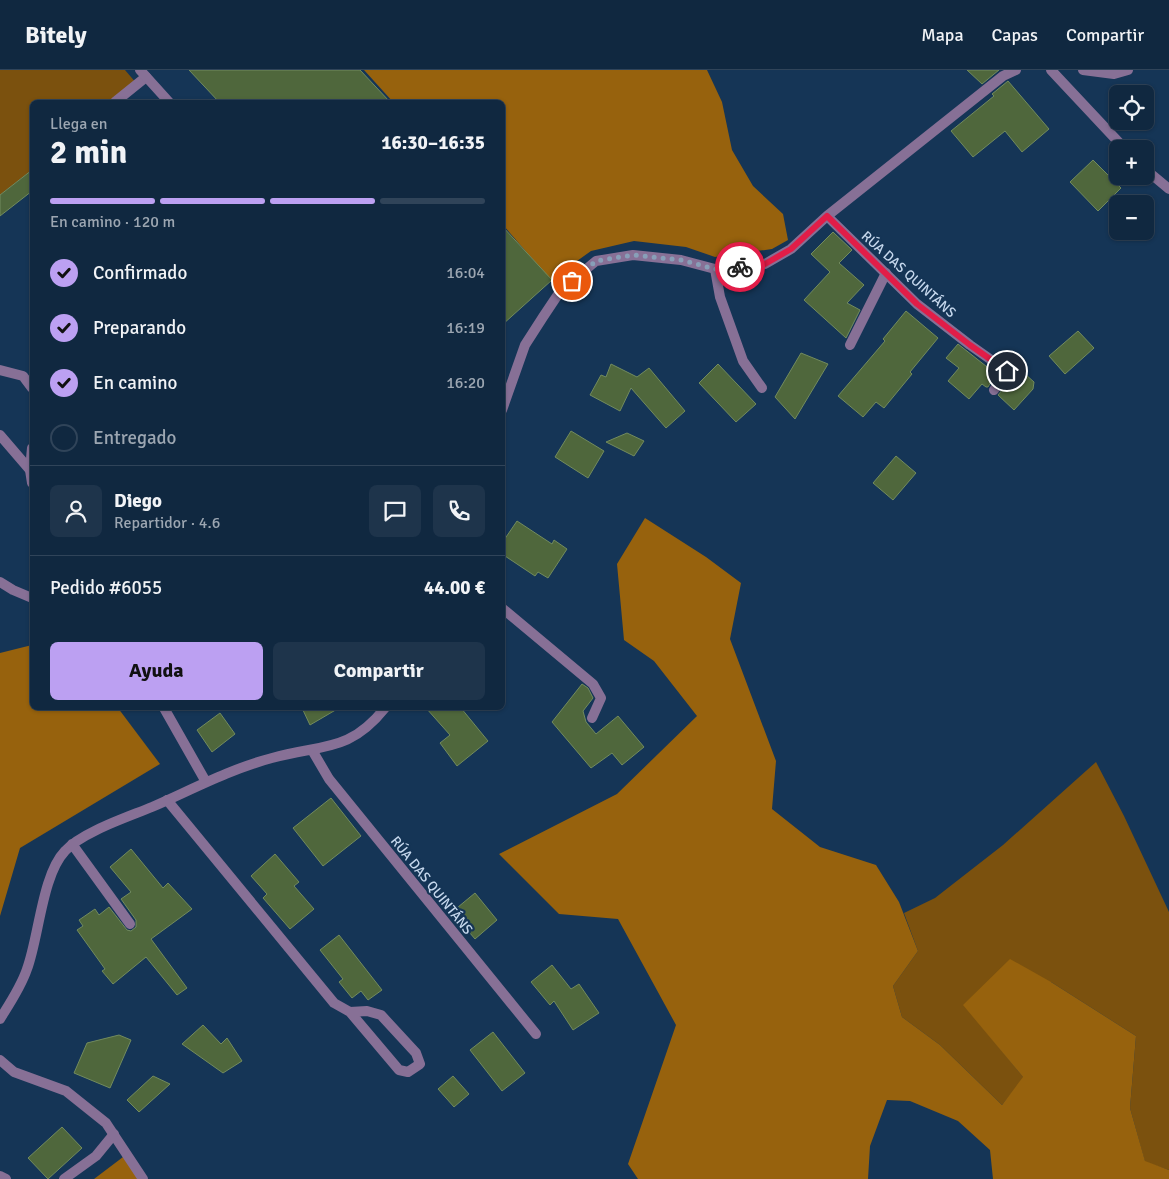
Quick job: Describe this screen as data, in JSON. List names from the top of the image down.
{
  "streets": {
    "street": ["RÚA DAS QUINTÁNS"]
  },
  "page": {
    "header": "Bitely",
    "nav": ["Mapa", "Capas", "Compartir"],
    "map_buttons": ["+", "−"],
    "heading": ["2 min", "Llega en", "16:30–16:35"],
    "panel": [
      "Diego",
      "Repartidor · 4.6",
      "Pedido #6055",
      "44.00 €"
    ],
    "bar": "En camino · 120 m",
    "list": [
      ["Confirmado", "16:04"],
      ["Preparando", "16:19"],
      ["En camino", "16:20"],
      "Entregado"
    ],
    "buttons": ["Ayuda", "Compartir"]
  }
}
